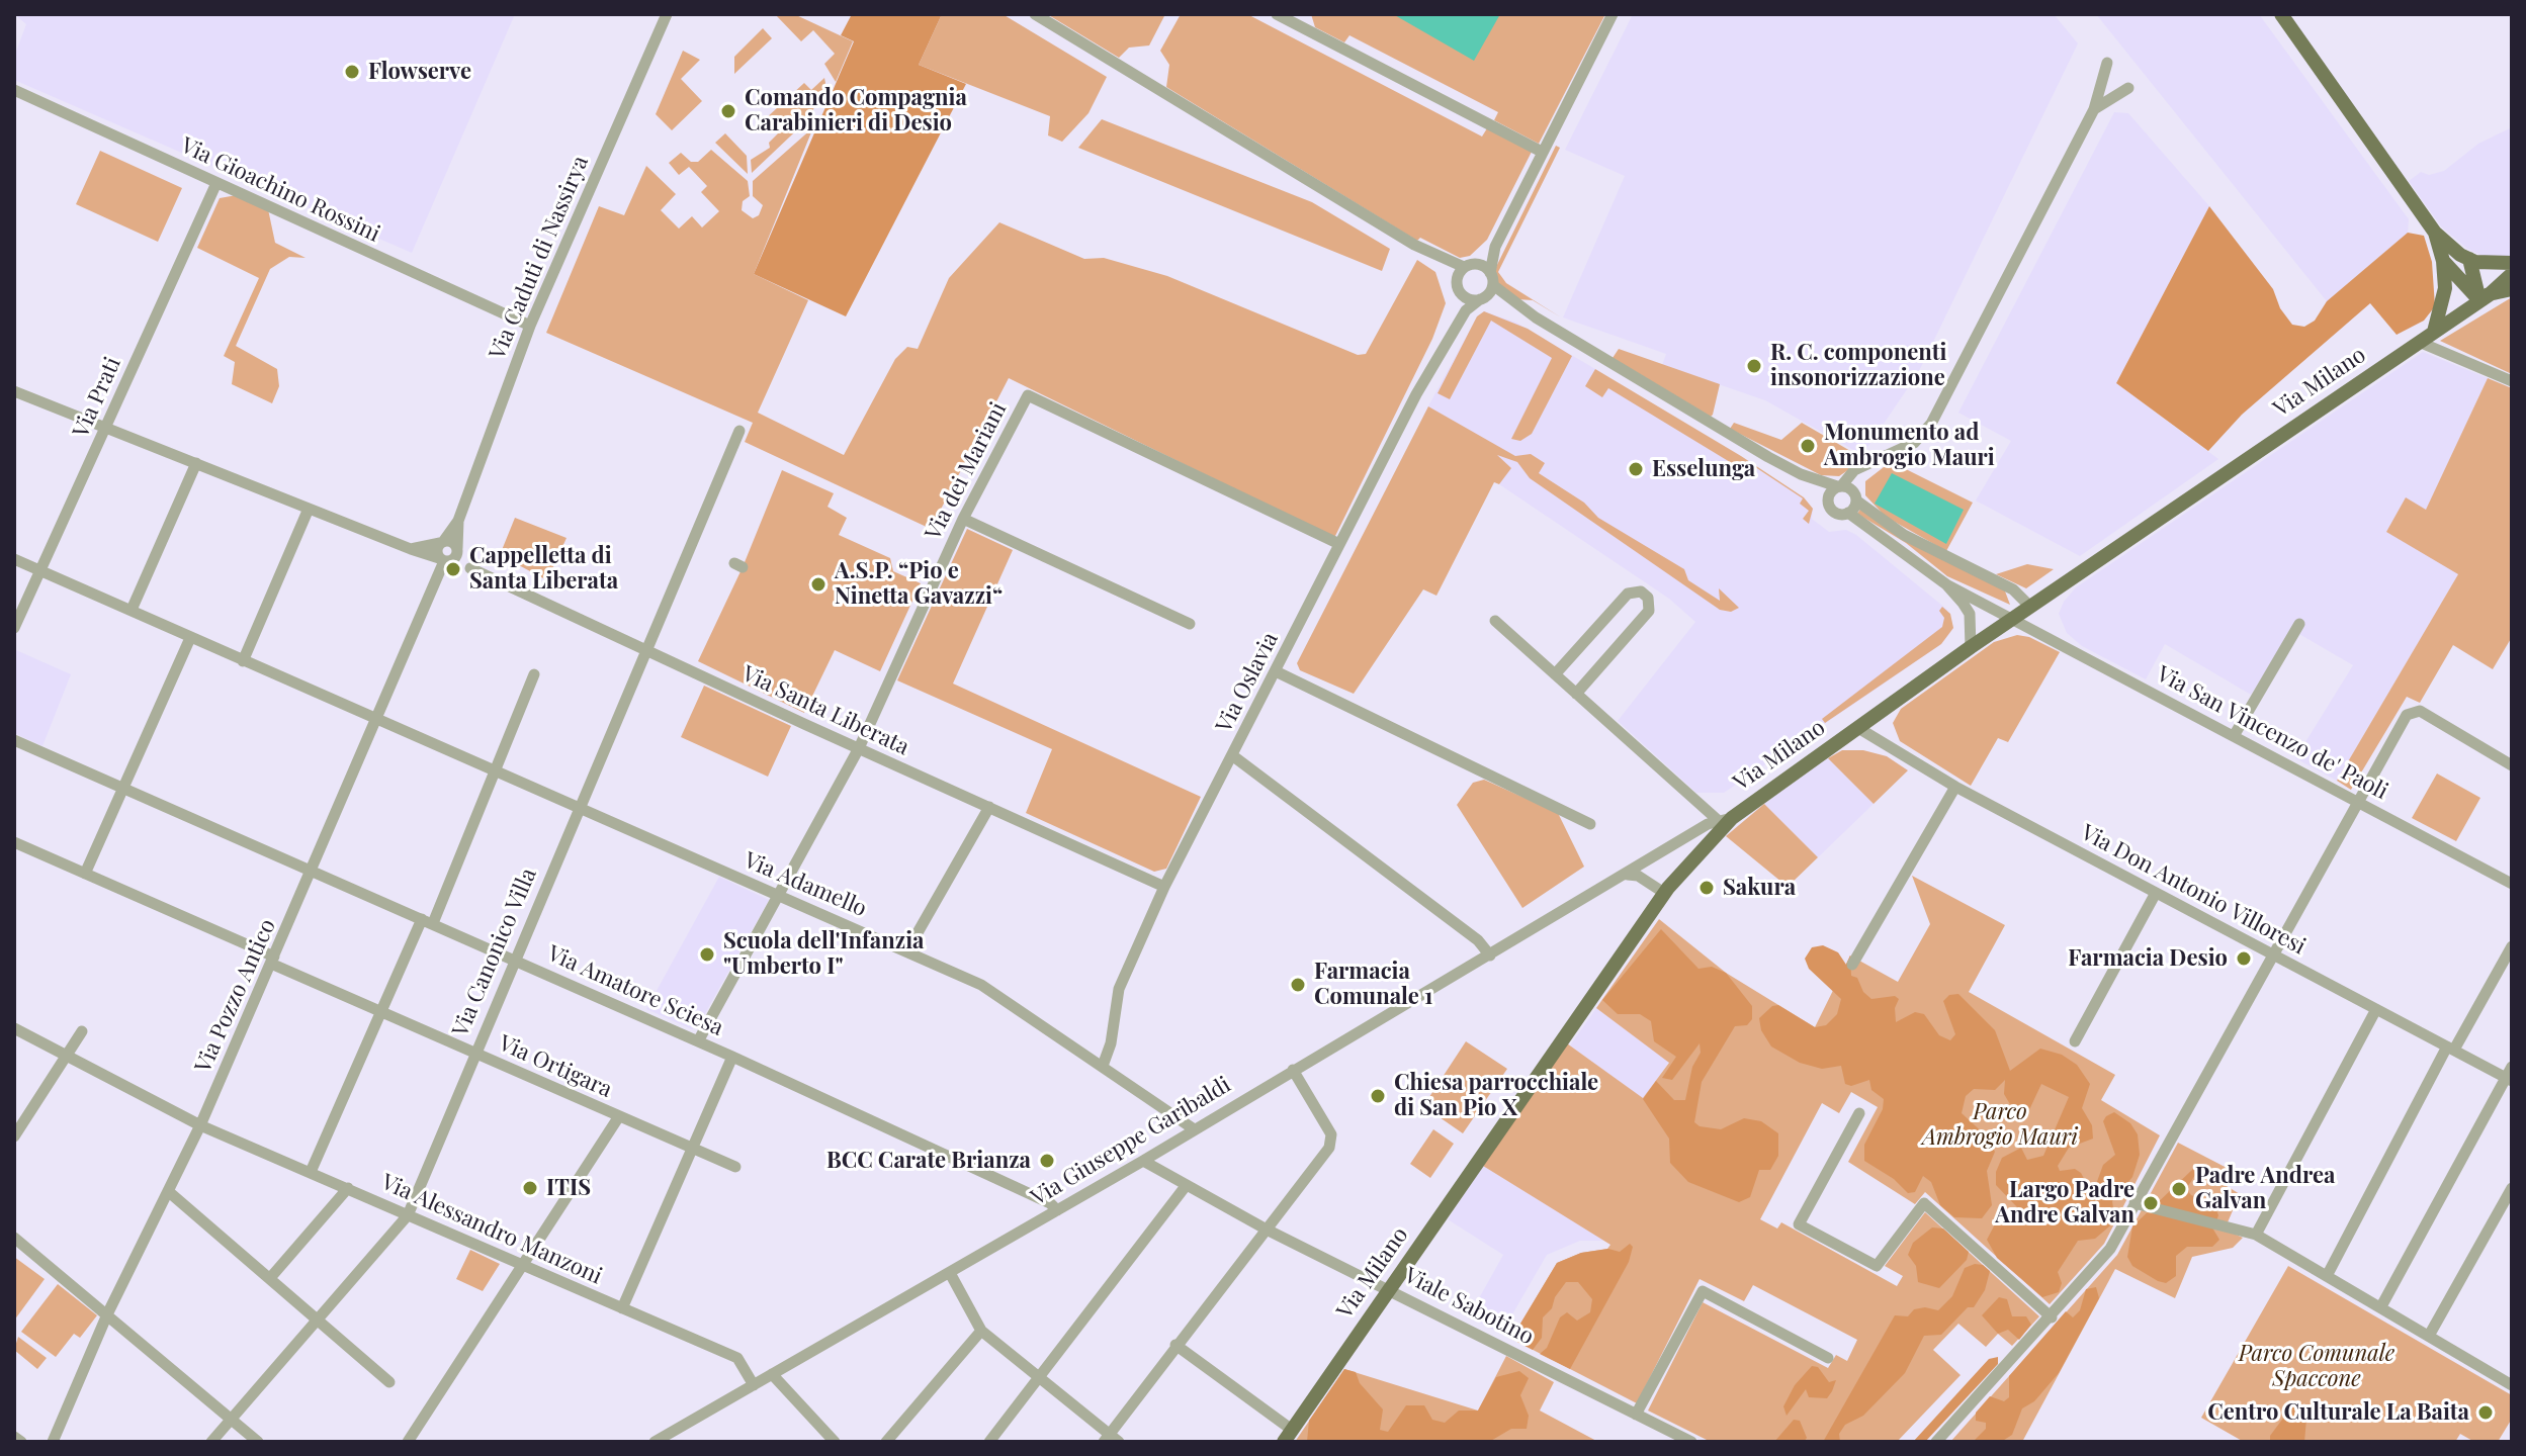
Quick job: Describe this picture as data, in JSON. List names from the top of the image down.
{
  "streets": {
    "main road": ["Via Milano"],
    "street": [
      "Via Gioachino Rossini",
      "Via Caduti di Nassirya",
      "Via Prati",
      "Via dei Mariani",
      "Via Oslavia",
      "Via Santa Liberata",
      "Via San Vincenzo de' Paoli",
      "Via Adamello",
      "Via Don Antonio Villoresi",
      "Via Canonico Villa",
      "Via Amatore Sciesa",
      "Via Pozzo Antico",
      "Via Ortigara",
      "Via Giuseppe Garibaldi",
      "Via Alessandro Manzoni",
      "Viale Sabotino"
    ]
  },
  "crossings": [
    ["Via Gioachino Rossini", "Via Caduti di Nassirya"],
    ["Via Gioachino Rossini", "Via Prati"],
    ["Via Milano", "Via San Vincenzo de' Paoli"],
    ["Via Milano", "Via Don Antonio Villoresi"],
    ["Via Milano", "Via Giuseppe Garibaldi"],
    ["Via Milano", "Viale Sabotino"],
    ["Via Prati", "Via Santa Liberata"],
    ["Via Prati", "Via Adamello"],
    ["Via dei Mariani", "Via Oslavia"],
    ["Via dei Mariani", "Via Santa Liberata"],
    ["Via dei Mariani", "Via Adamello"],
    ["Via dei Mariani", "Via Amatore Sciesa"],
    ["Via Oslavia", "Via Santa Liberata"],
    ["Via Oslavia", "Via Adamello"],
    ["Via Santa Liberata", "Via Canonico Villa"],
    ["Via Santa Liberata", "Via Pozzo Antico"],
    ["Via Adamello", "Via Canonico Villa"],
    ["Via Adamello", "Via Pozzo Antico"],
    ["Via Adamello", "Via Giuseppe Garibaldi"],
    ["Via Canonico Villa", "Via Amatore Sciesa"],
    ["Via Canonico Villa", "Via Ortigara"],
    ["Via Canonico Villa", "Via Alessandro Manzoni"],
    ["Via Amatore Sciesa", "Via Pozzo Antico"],
    ["Via Amatore Sciesa", "Via Giuseppe Garibaldi"],
    ["Via Pozzo Antico", "Via Ortigara"],
    ["Via Pozzo Antico", "Via Alessandro Manzoni"],
    ["Via Giuseppe Garibaldi", "Via Alessandro Manzoni"],
    ["Via Giuseppe Garibaldi", "Viale Sabotino"]
  ],
  "parks": ["Parco Ambrogio Mauri", "Parco Comunale Spaccone"],
  "places": [
    "Flowserve",
    "Comando Compagnia Carabinieri di Desio",
    "R. C. componenti insonorizzazione",
    "Monumento ad Ambrogio Mauri",
    "Esselunga",
    "Cappelletta di Santa Liberata",
    "A.S.P. “Pio e Ninetta Gavazzi“",
    "Sakura",
    "Scuola dell'Infanzia \"Umberto I\"",
    "Farmacia Desio",
    "Farmacia Comunale 1",
    "Chiesa parrocchiale di San Pio X",
    "BCC Carate Brianza",
    "ITIS",
    "Padre Andrea Galvan",
    "Largo Padre Andre Galvan",
    "Centro Culturale La Baita"
  ]
}
